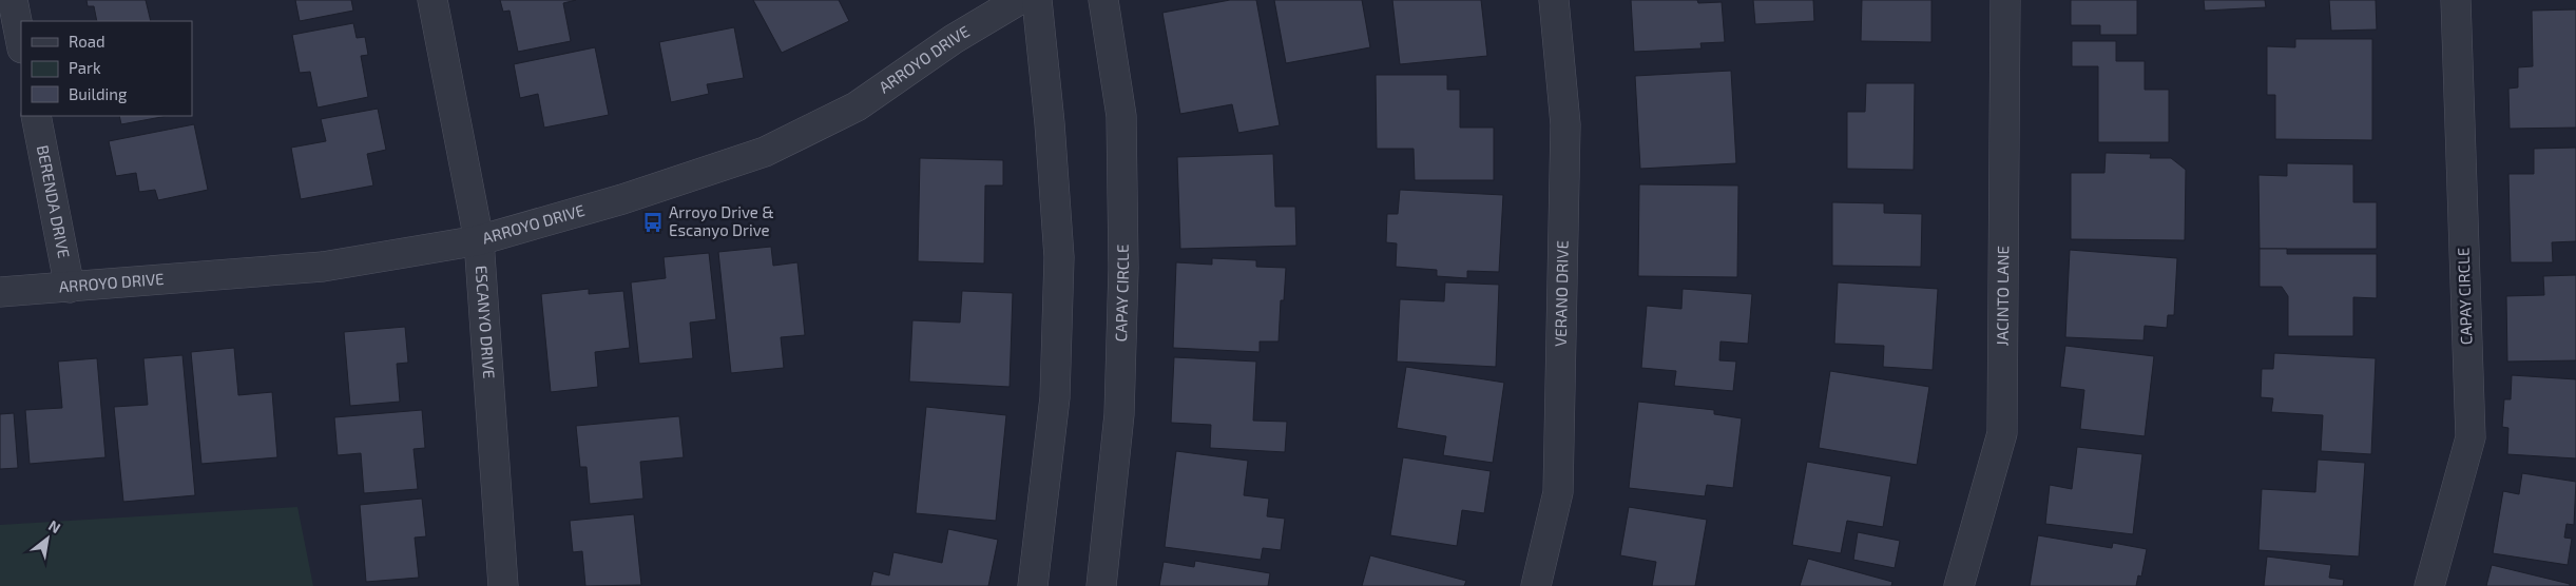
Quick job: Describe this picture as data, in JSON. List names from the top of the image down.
{
  "streets": {
    "street": [
      "ARROYO DRIVE",
      "BERENDA DRIVE",
      "CAPAY CIRCLE",
      "VERANO DRIVE",
      "JACINTO LANE",
      "ESCANYO DRIVE"
    ]
  },
  "crossings": [
    ["ARROYO DRIVE", "BERENDA DRIVE"],
    ["ARROYO DRIVE", "ESCANYO DRIVE"]
  ],
  "places": {
    "bus stop": ["Arroyo Drive & Escanyo Drive"]
  },
  "legend": ["Road", "Park", "Building"],
  "north": "top right"
}
